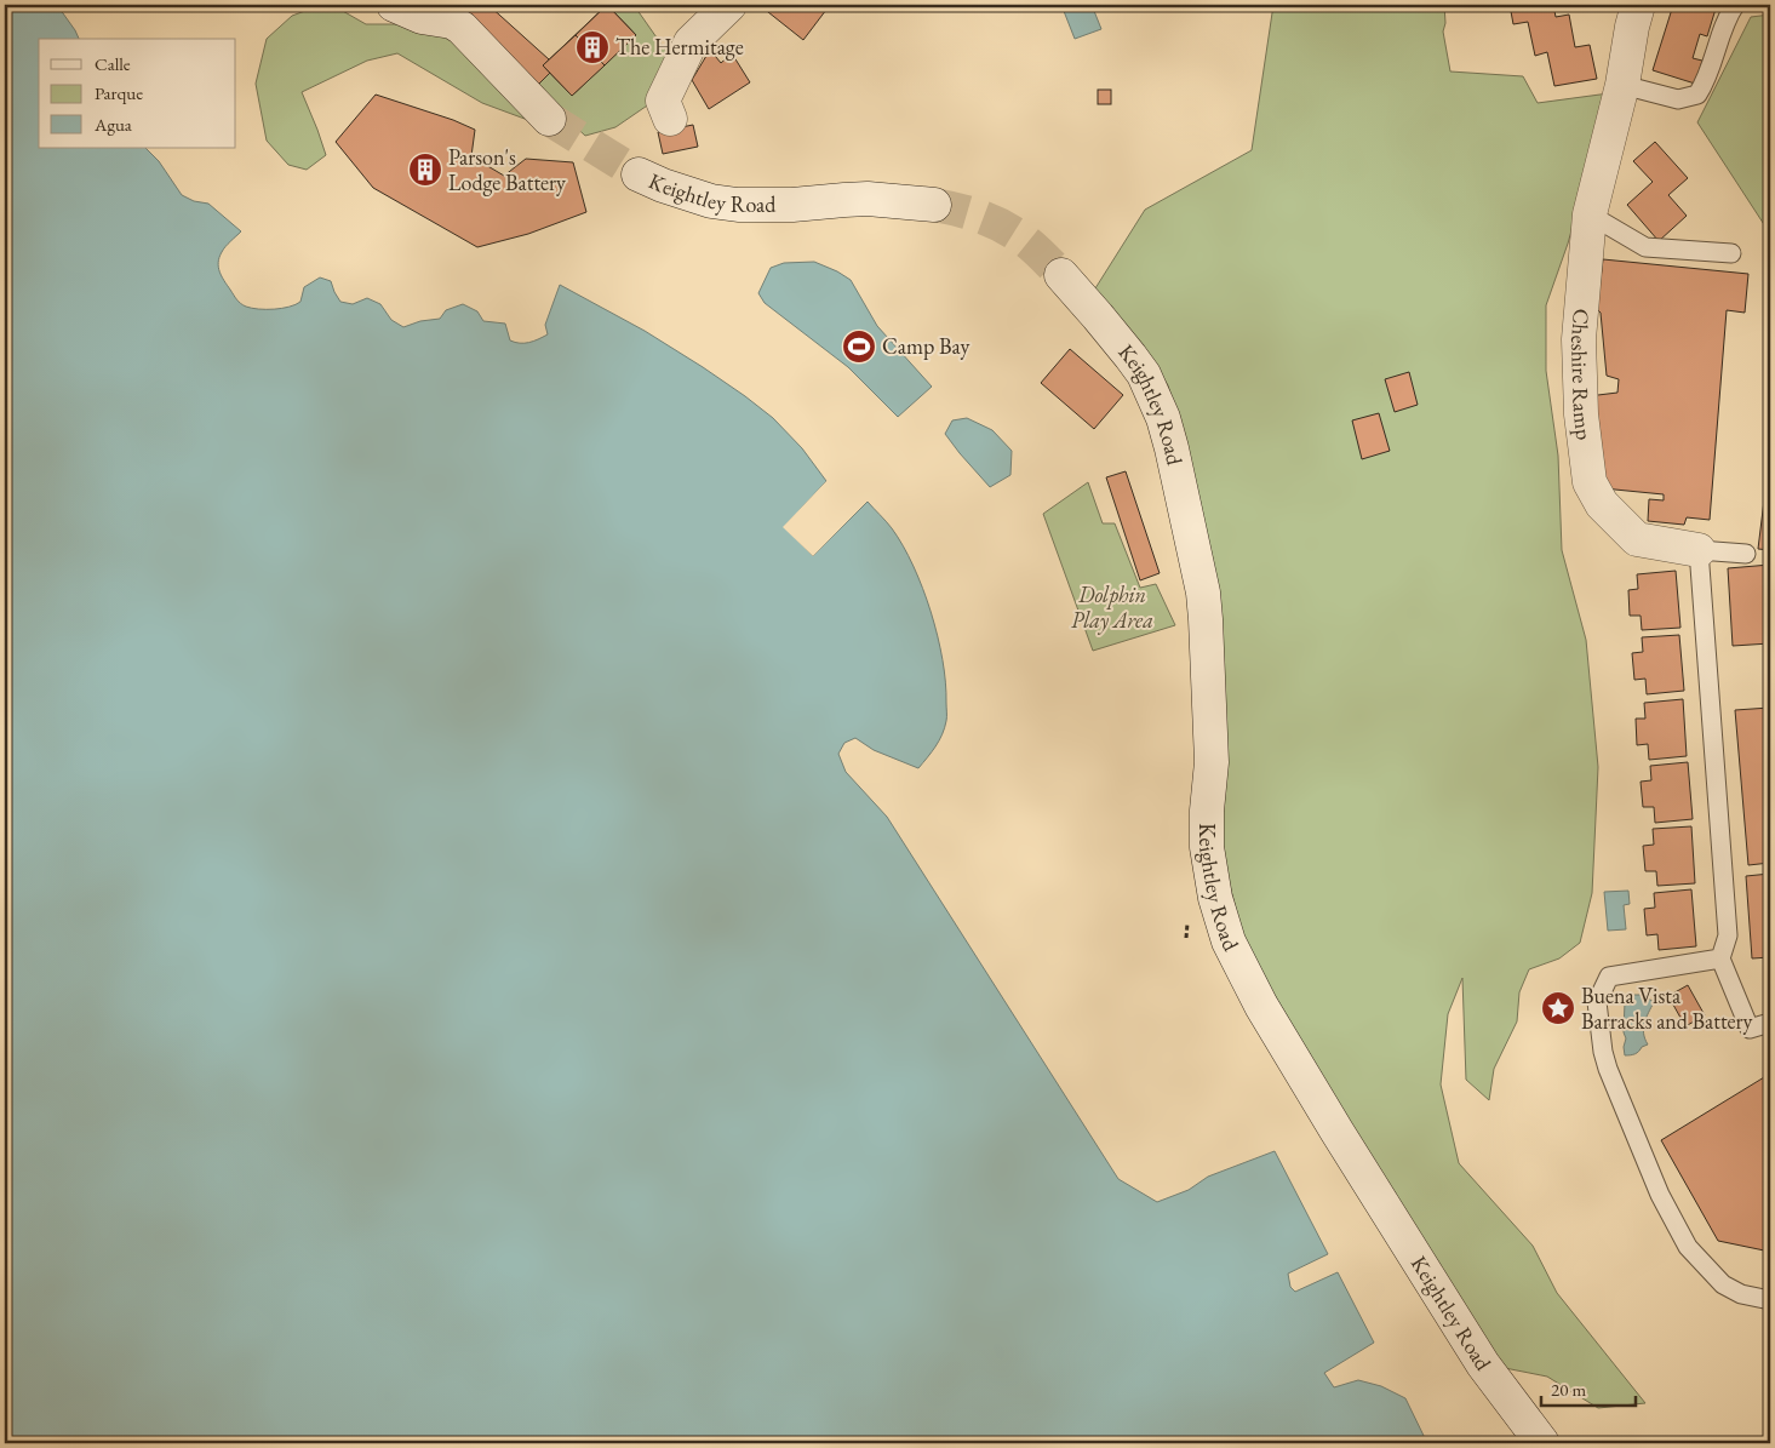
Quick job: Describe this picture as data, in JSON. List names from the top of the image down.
{
  "streets": {
    "main road": ["Keightley Road", "Cheshire Ramp"]
  },
  "parks": ["Dolphin Play Area"],
  "places": {
    "building": ["The Hermitage", "Parson's Lodge Battery"],
    "sports": ["Camp Bay"],
    "place": ["Buena Vista Barracks and Battery"]
  },
  "legend": ["Calle", "Parque", "Agua"],
  "scale_bar": "20 m"
}
